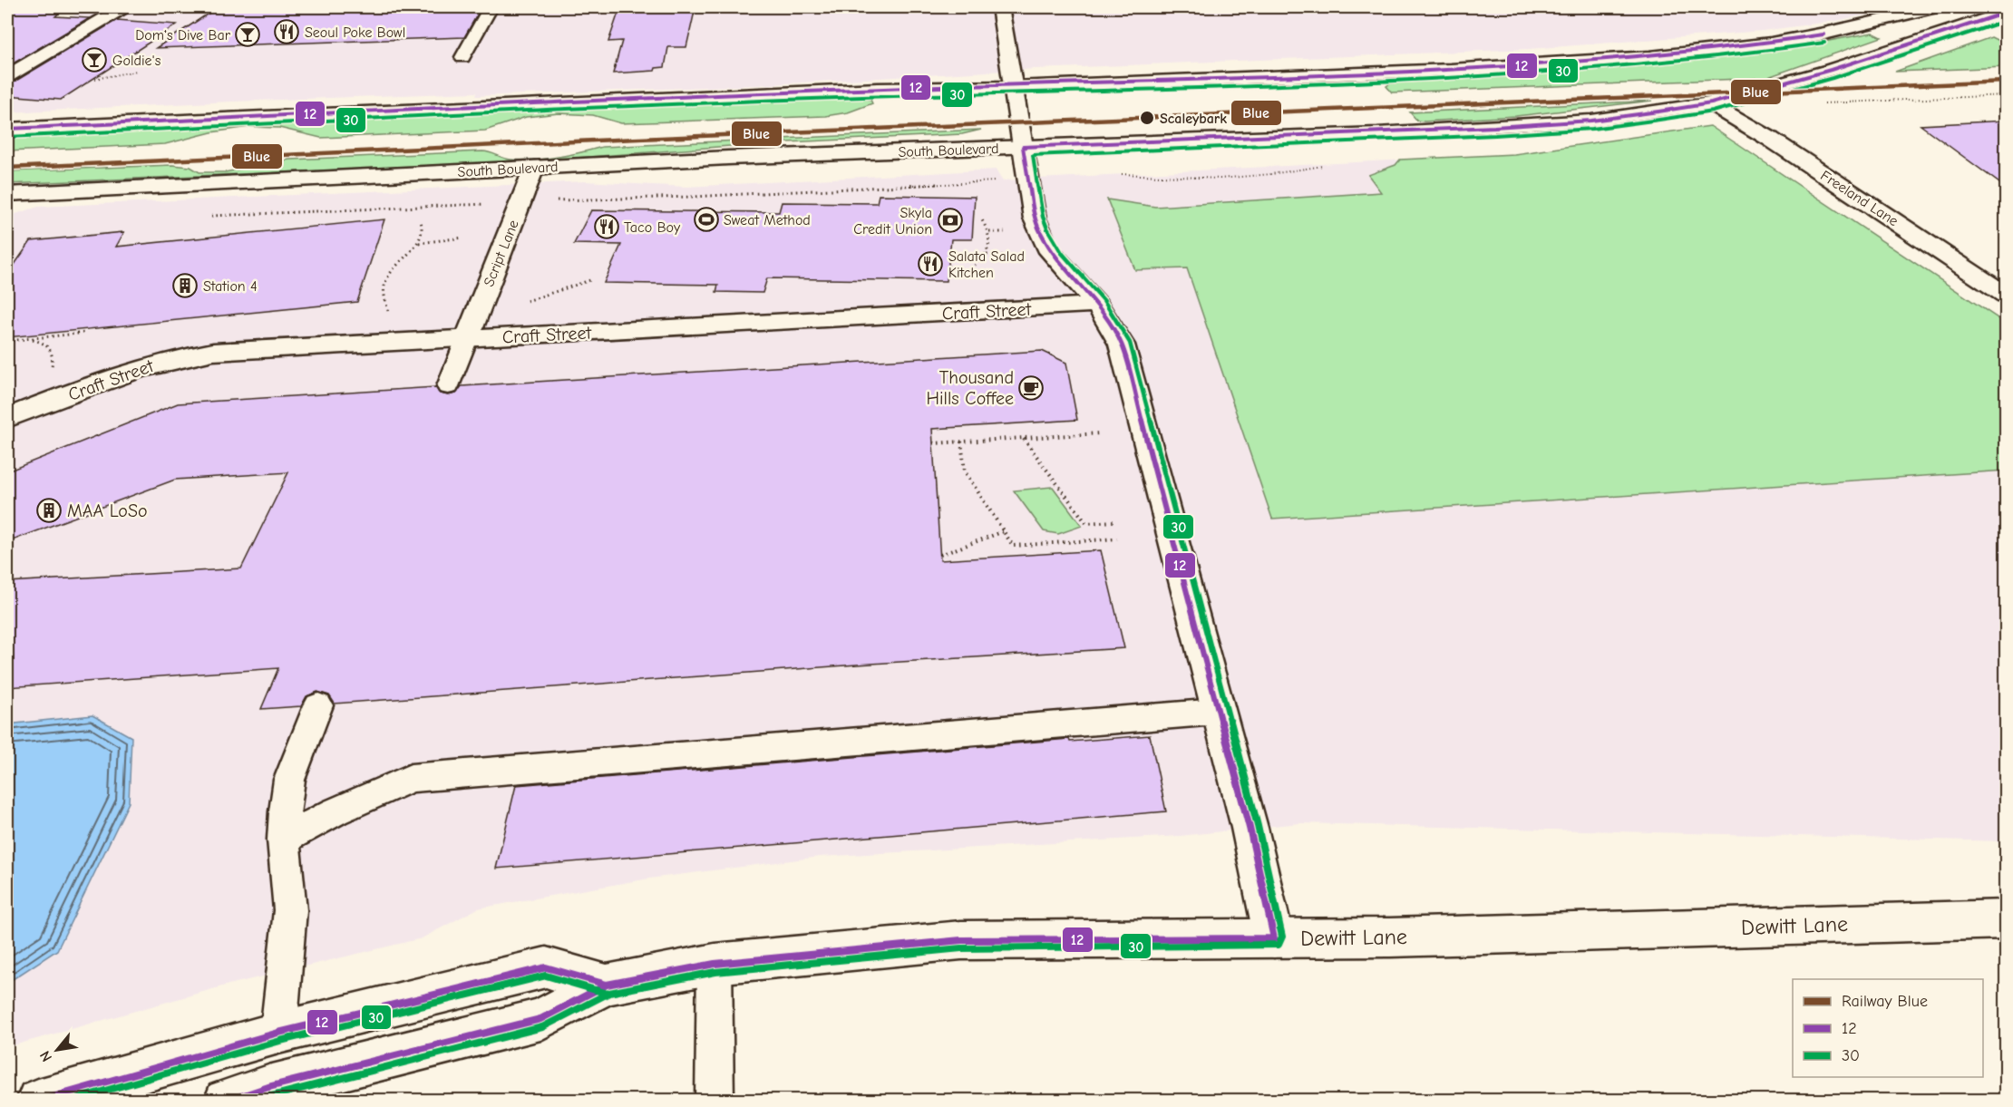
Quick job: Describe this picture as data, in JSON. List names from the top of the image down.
{
  "streets": {
    "main road": [
      "South Boulevard",
      "Freeland Lane",
      "Script Lane",
      "Craft Street",
      "Dewitt Lane"
    ]
  },
  "crossings": [
    ["South Boulevard", "Freeland Lane"],
    ["South Boulevard", "Script Lane"],
    ["Script Lane", "Craft Street"]
  ],
  "places": {
    "restaurant": ["Seoul Poke Bowl", "Taco Boy", "Salata Salad Kitchen"],
    "bar": ["Dom's Dive Bar", "Goldie's"],
    "other": ["Scaleybark"],
    "sports": ["Sweat Method"],
    "bank": ["Skyla Credit Union"],
    "building": ["Station 4", "MAA LoSo"],
    "cafe": ["Thousand Hills Coffee"]
  },
  "lines": ["transit line 12", "transit line 30", "rail line Blue"],
  "legend": ["Railway Blue", "12", "30"],
  "north": "bottom left"
}
